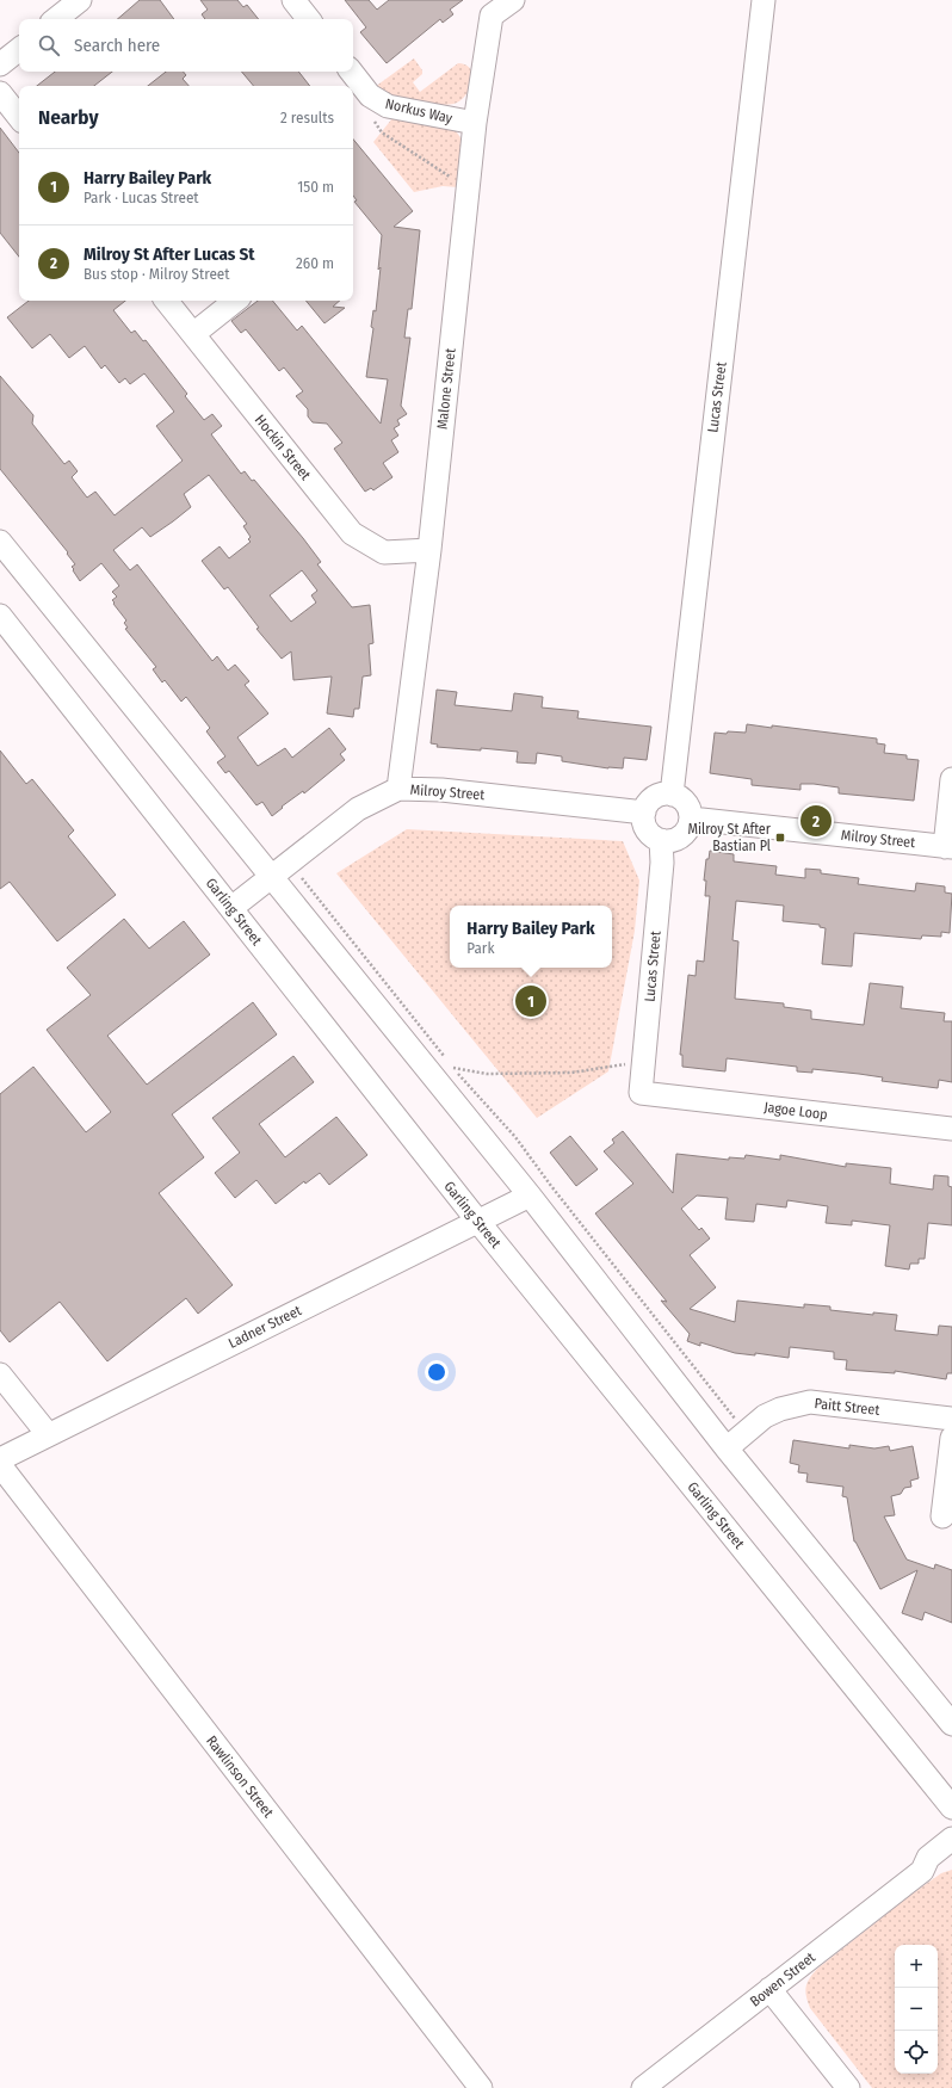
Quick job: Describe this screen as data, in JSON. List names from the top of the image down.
{
  "streets": {
    "street": [
      "Norkus Way",
      "Malone Street",
      "Lucas Street",
      "Hockin Street",
      "Milroy Street",
      "Garling Street",
      "Jagoe Loop",
      "Ladner Street",
      "Paitt Street",
      "Rawlinson Street",
      "Bowen Street"
    ]
  },
  "crossings": [
    ["Norkus Way", "Malone Street"],
    ["Malone Street", "Hockin Street"],
    ["Malone Street", "Milroy Street"],
    ["Lucas Street", "Milroy Street"],
    ["Lucas Street", "Jagoe Loop"],
    ["Milroy Street", "Garling Street"],
    ["Garling Street", "Ladner Street"]
  ],
  "places": {
    "transit": ["Milroy St After Bastian Pl"]
  },
  "page": {
    "search": "Search here",
    "heading": ["Nearby", "2 results"],
    "list": [
      {
        "mark": "1",
        "name": "Harry Bailey Park",
        "note": "Park · Lucas Street",
        "value": "150 m"
      },
      {
        "mark": "2",
        "name": "Milroy St After Lucas St",
        "note": "Bus stop · Milroy Street",
        "value": "260 m"
      }
    ],
    "pins": ["2", "1"],
    "popup": ["Harry Bailey Park", "Park"],
    "map_buttons": ["+", "−"]
  }
}
